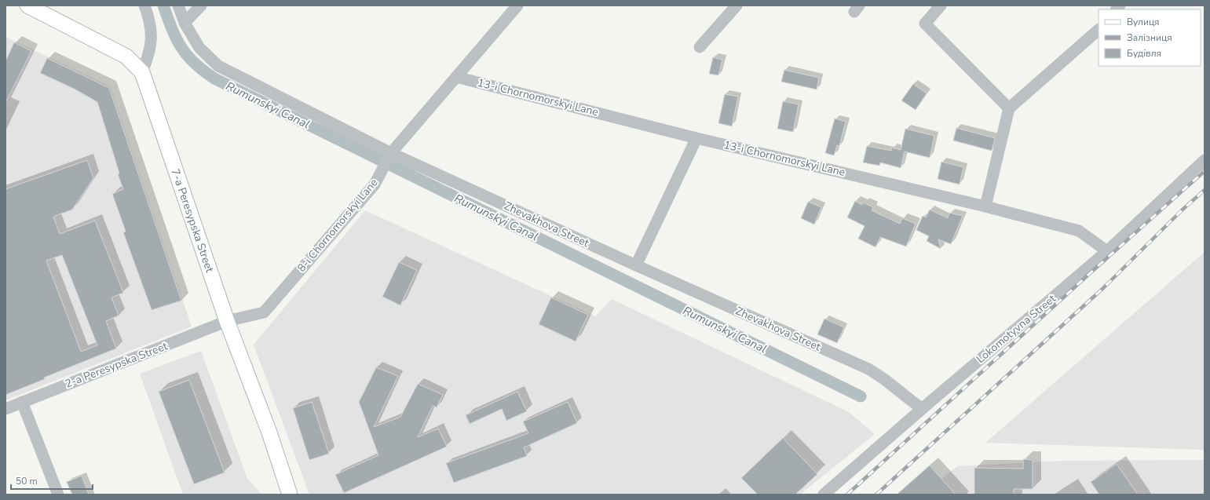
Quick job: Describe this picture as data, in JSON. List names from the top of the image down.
{
  "streets": {
    "main road": ["7-a Peresypska Street"],
    "street": [
      "13-i Chornomorskyi Lane",
      "Zhevakhova Street",
      "8-i Chornomorskyi Lane",
      "Lokomotyvna Street",
      "2-a Peresypska Street"
    ]
  },
  "crossings": [
    ["13-i Chornomorskyi Lane", "8-i Chornomorskyi Lane"],
    ["13-i Chornomorskyi Lane", "Lokomotyvna Street"],
    ["7-a Peresypska Street", "8-i Chornomorskyi Lane"],
    ["7-a Peresypska Street", "2-a Peresypska Street"],
    ["Zhevakhova Street", "8-i Chornomorskyi Lane"],
    ["Zhevakhova Street", "Lokomotyvna Street"],
    ["8-i Chornomorskyi Lane", "2-a Peresypska Street"]
  ],
  "water": ["Rumunskyi Canal"],
  "legend": ["Вулиця", "Залізниця", "Будівля"],
  "scale_bar": "50 m"
}
